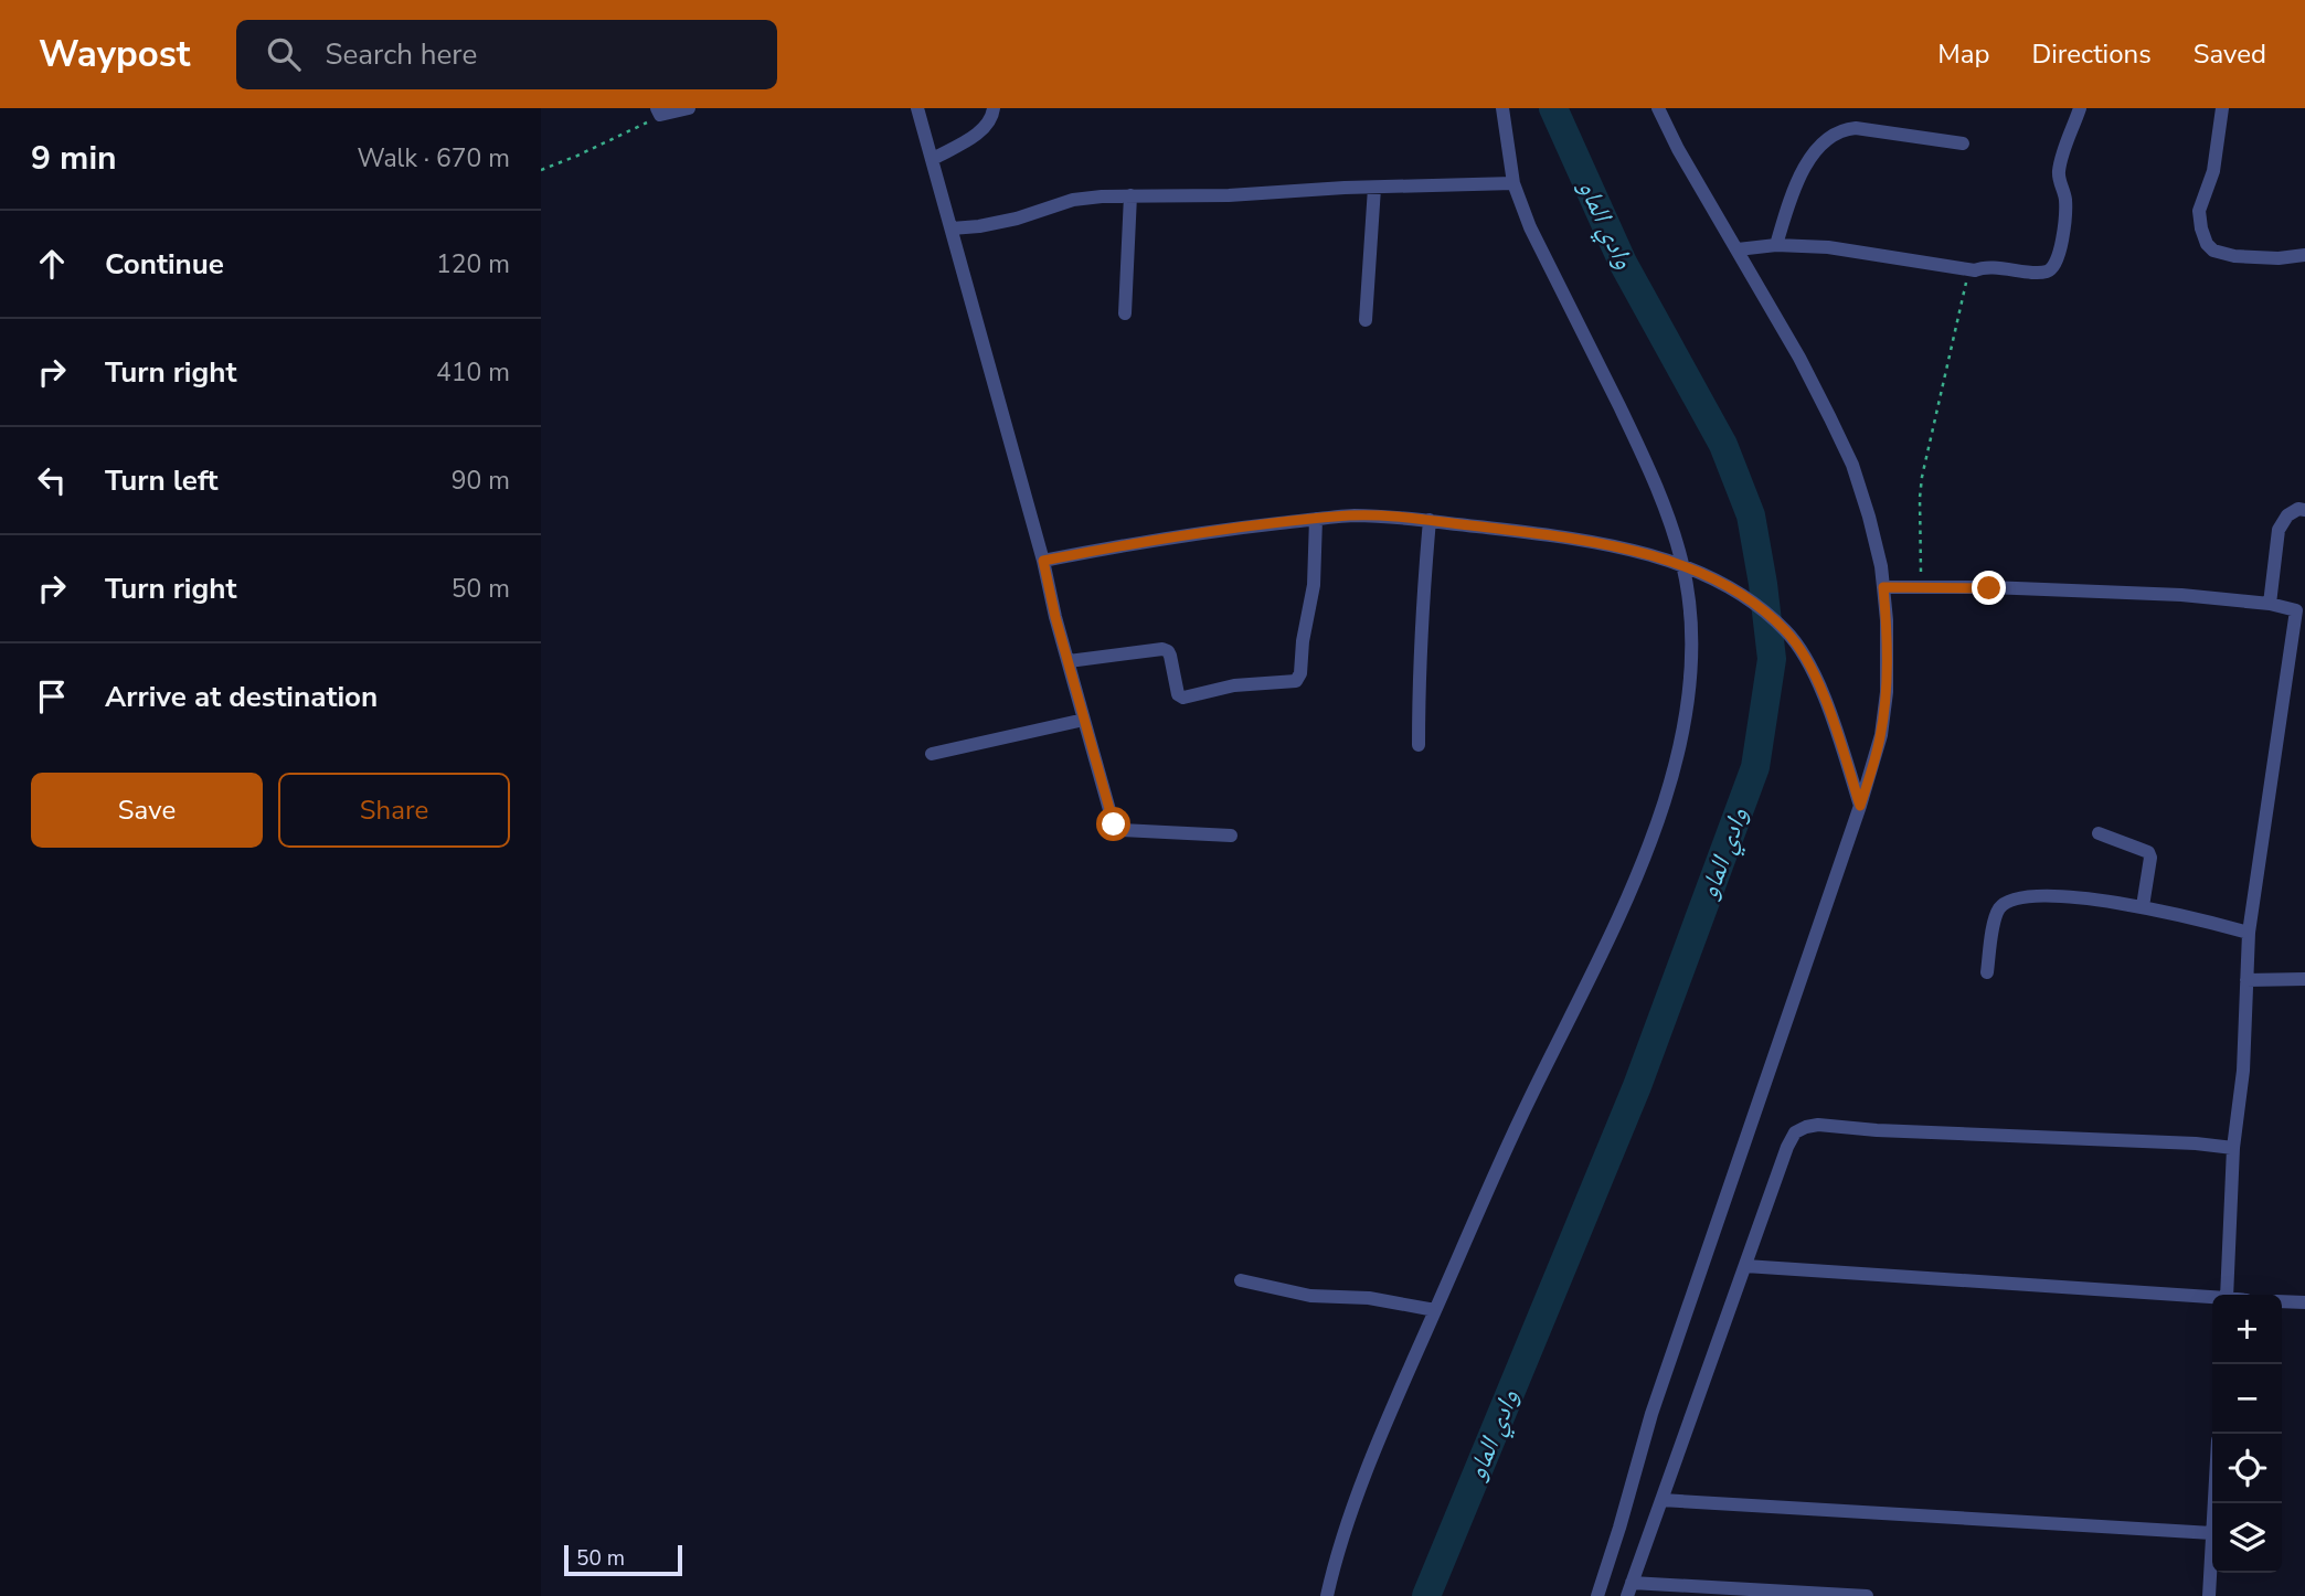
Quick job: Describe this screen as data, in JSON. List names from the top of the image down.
{
  "water": ["وادي الماو"],
  "scale_bar": "50 m",
  "page": {
    "header": "Waypost",
    "search": "Search here",
    "nav": ["Map", "Directions", "Saved"],
    "heading": ["9 min", "Walk · 670 m"],
    "list": [
      ["Continue", "120 m"],
      ["Turn right", "410 m"],
      ["Turn left", "90 m"],
      ["Turn right", "50 m"],
      "Arrive at destination"
    ],
    "buttons": ["Save", "Share"],
    "map_buttons": ["+", "−"],
    "scale": "50 m"
  }
}
